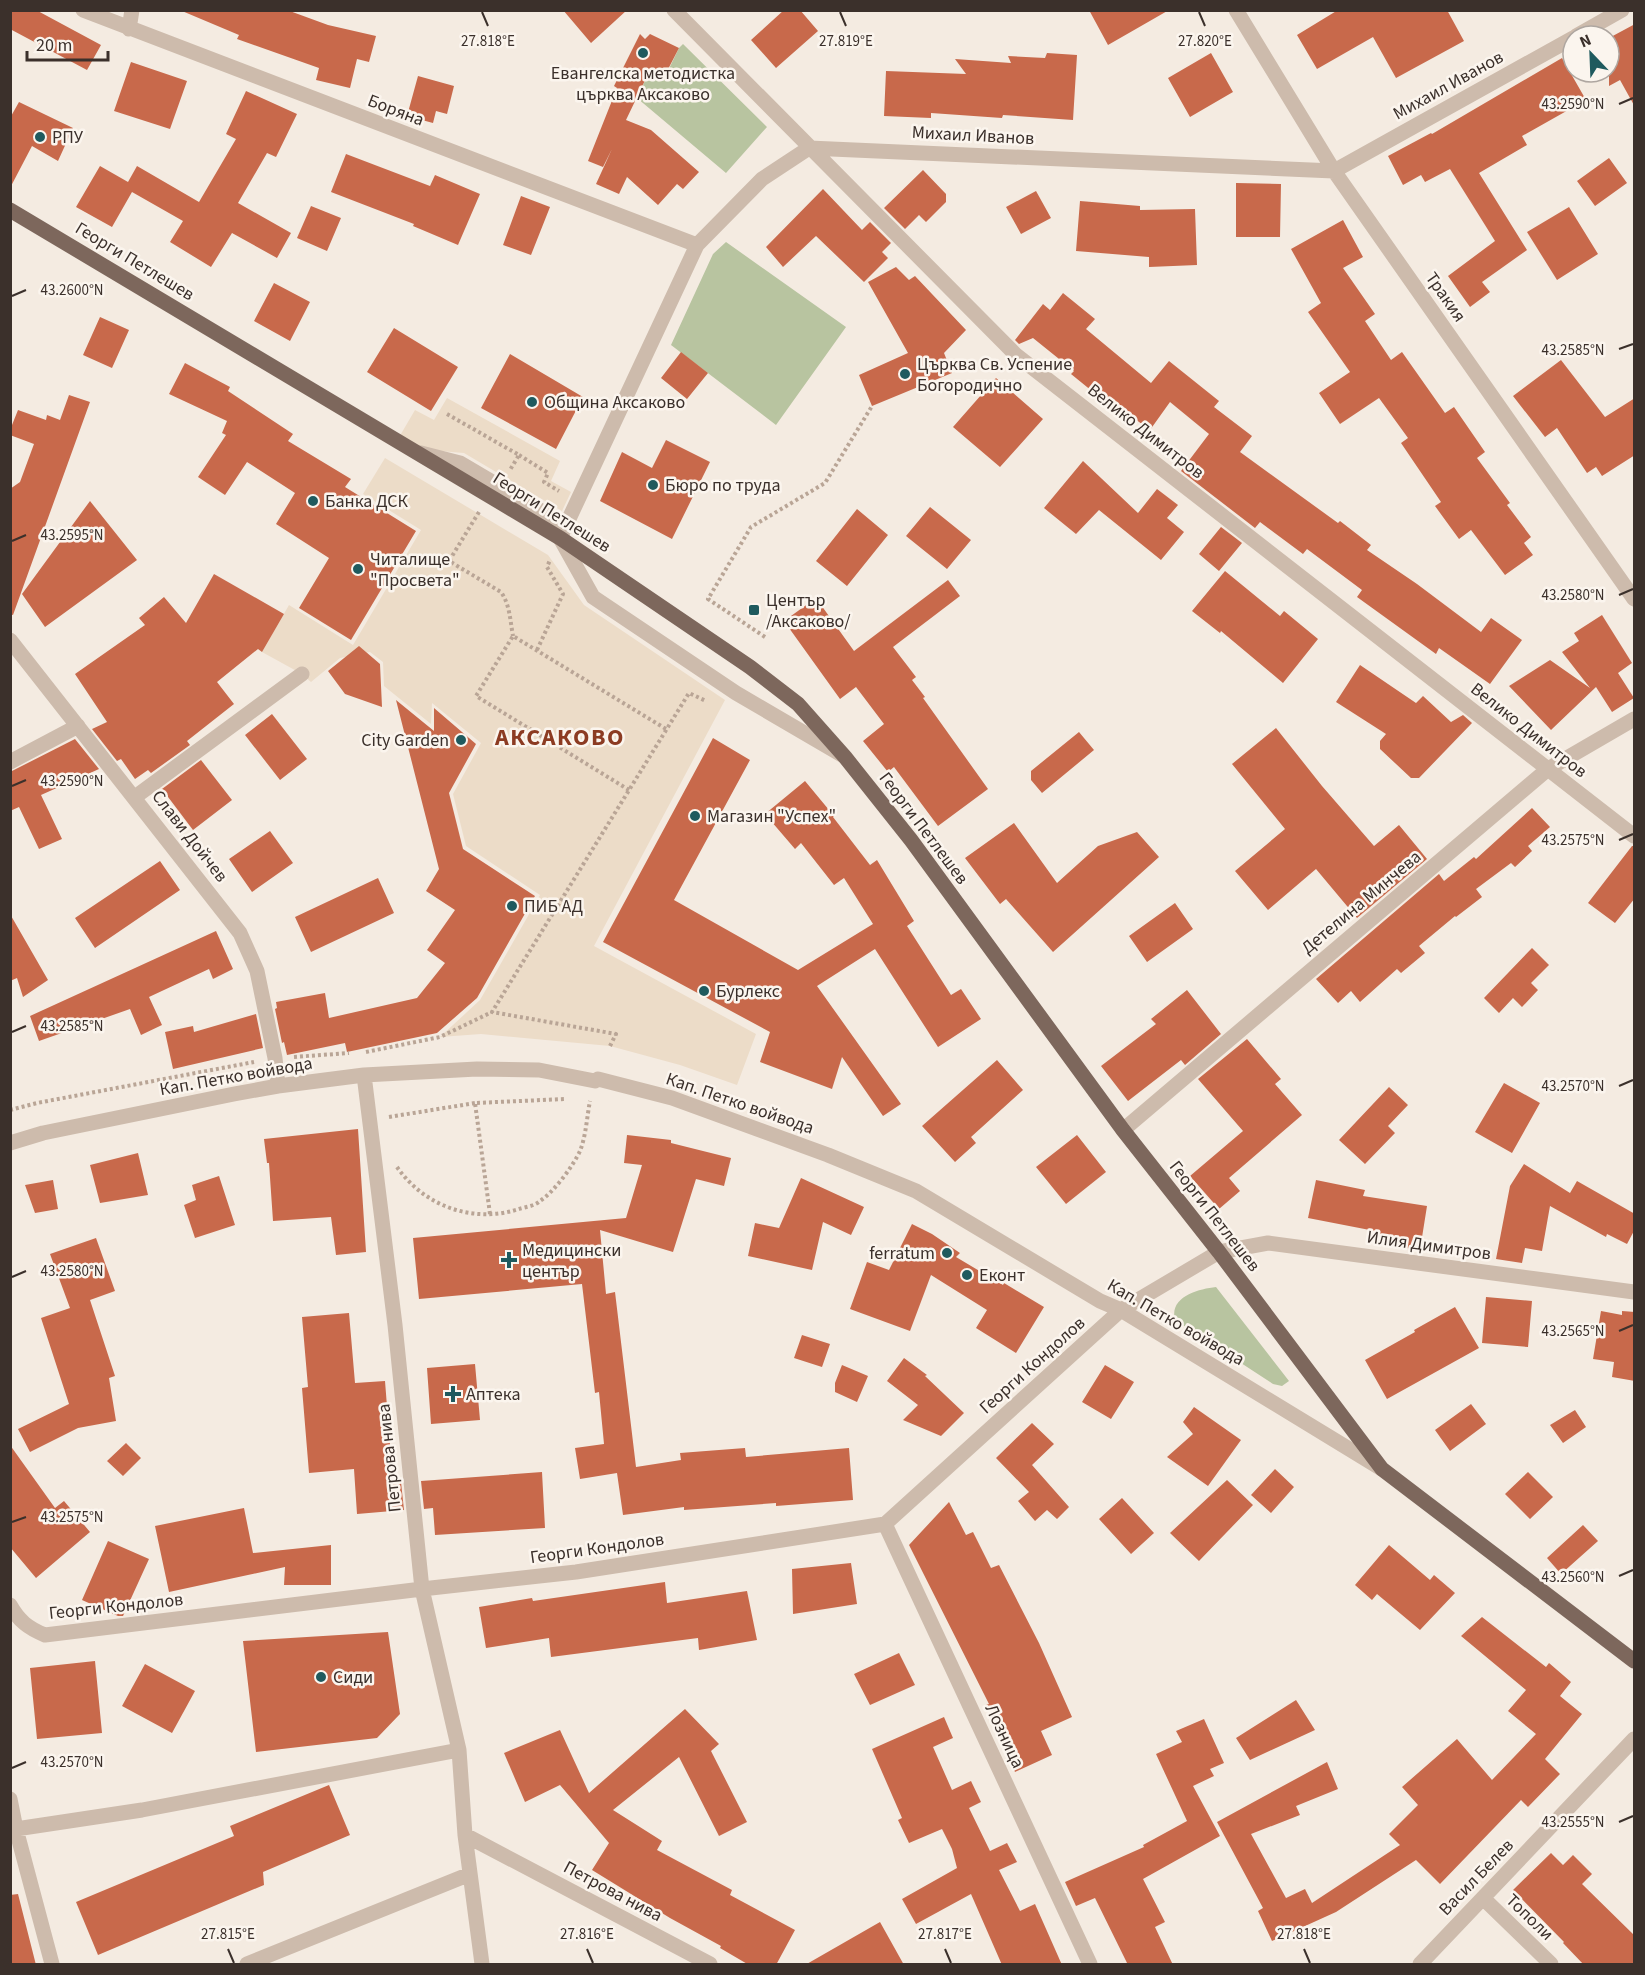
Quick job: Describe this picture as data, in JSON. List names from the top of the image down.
{
  "streets": {
    "main road": ["Георги Петлешев"],
    "street": [
      "Михаил Иванов",
      "Боряна",
      "Тракия",
      "Велико Димитров",
      "Слави Дойчев",
      "Детелина Минчева",
      "Кап. Петко войвода",
      "Илия Димитров",
      "Георги Кондолов",
      "Петрова нива",
      "Лозница",
      "Васил Белев",
      "Тополи"
    ]
  },
  "crossings": [
    ["Михаил Иванов", "Тракия"],
    ["Михаил Иванов", "Велико Димитров"],
    ["Георги Петлешев", "Детелина Минчева"],
    ["Георги Петлешев", "Кап. Петко войвода"],
    ["Георги Петлешев", "Илия Димитров"],
    ["Георги Петлешев", "Георги Кондолов"],
    ["Велико Димитров", "Детелина Минчева"],
    ["Слави Дойчев", "Кап. Петко войвода"],
    ["Кап. Петко войвода", "Георги Кондолов"],
    ["Кап. Петко войвода", "Петрова нива"],
    ["Илия Димитров", "Георги Кондолов"],
    ["Георги Кондолов", "Петрова нива"],
    ["Георги Кондолов", "Лозница"],
    ["Васил Белев", "Тополи"]
  ],
  "districts": ["АКСАКОВО"],
  "places": {
    "other": [
      "Евангелска методистка църква Аксаково",
      "РПУ",
      "Църква Св. Успение Богородично",
      "Община Аксаково",
      "Бюро по труда",
      "Банка ДСК",
      "Читалище \"Просвета\"",
      "City Garden",
      "Магазин \"Успех\"",
      "ПИБ АД",
      "Бурлекс",
      "ferratum",
      "Еконт",
      "Сиди"
    ],
    "transit": ["Център /Аксаково/"],
    "health": ["Медицински център", "Аптека"]
  },
  "scale_bar": "20 m",
  "north": "top left",
  "coordinates": [
    "27.818°E",
    "27.819°E",
    "27.820°E",
    "43.2590°N",
    "43.2600°N",
    "43.2585°N",
    "43.2595°N",
    "43.2580°N",
    "43.2575°N",
    "43.2570°N",
    "43.2565°N",
    "43.2560°N",
    "43.2555°N",
    "27.815°E",
    "27.816°E",
    "27.817°E"
  ]
}
